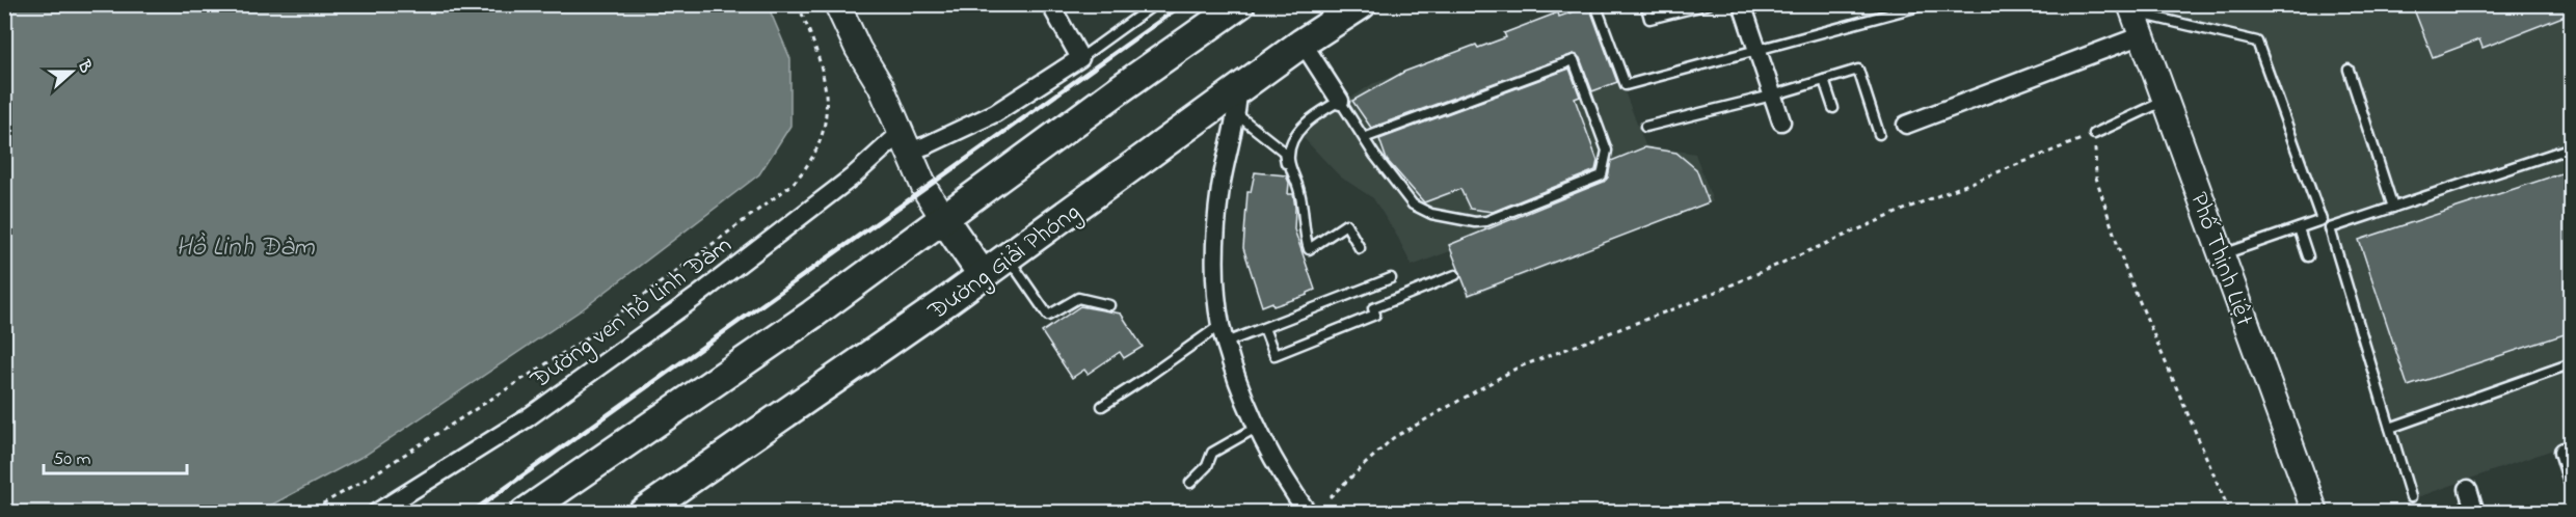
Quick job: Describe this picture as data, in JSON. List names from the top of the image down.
{
  "streets": {
    "main road": ["Đường Giải Phóng"],
    "street": ["Phố Thịnh Liệt", "Đường ven hồ Linh Đàm"]
  },
  "water": ["Hồ Linh Đàm"],
  "scale_bar": "50 m",
  "north": "right"
}
